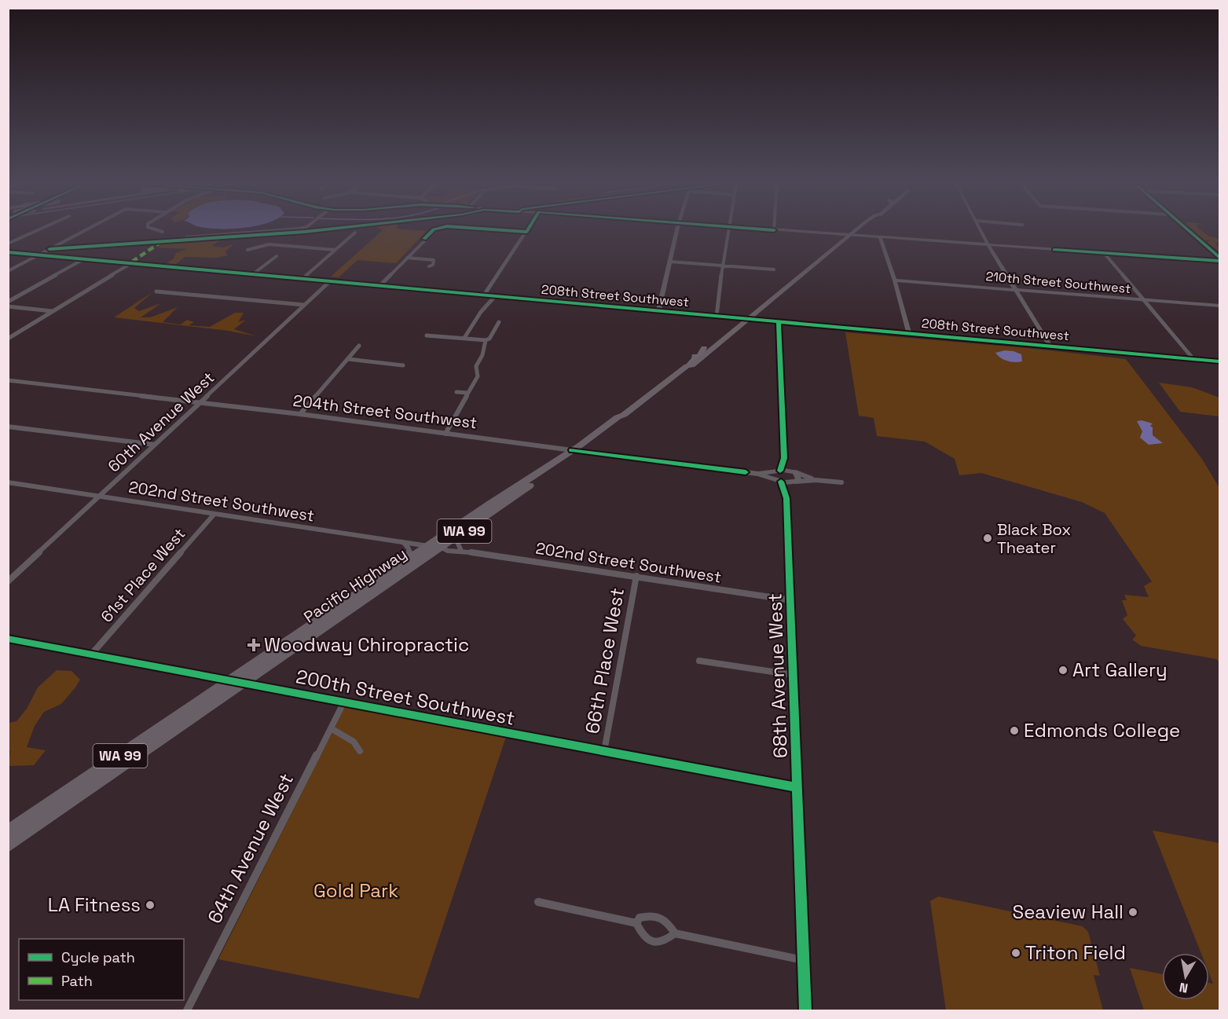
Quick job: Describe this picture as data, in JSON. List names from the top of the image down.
{
  "streets": {
    "highway": ["WA 99", "Pacific Highway"],
    "street": [
      "210th Street Southwest",
      "208th Street Southwest",
      "204th Street Southwest",
      "60th Avenue West",
      "202nd Street Southwest",
      "61st Place West",
      "66th Place West",
      "68th Avenue West",
      "200th Street Southwest",
      "64th Avenue West"
    ]
  },
  "crossings": [
    ["208th Street Southwest", "60th Avenue West"],
    ["208th Street Southwest", "Pacific Highway"],
    ["204th Street Southwest", "60th Avenue West"],
    ["204th Street Southwest", "Pacific Highway"],
    ["204th Street Southwest", "68th Avenue West"],
    ["60th Avenue West", "202nd Street Southwest"],
    ["202nd Street Southwest", "61st Place West"],
    ["202nd Street Southwest", "Pacific Highway"],
    ["202nd Street Southwest", "66th Place West"],
    ["202nd Street Southwest", "68th Avenue West"],
    ["61st Place West", "200th Street Southwest"],
    ["Pacific Highway", "200th Street Southwest"],
    ["66th Place West", "200th Street Southwest"],
    ["68th Avenue West", "200th Street Southwest"],
    ["200th Street Southwest", "64th Avenue West"]
  ],
  "parks": ["Gold Park"],
  "places": {
    "other": [
      "Black Box Theater",
      "Art Gallery",
      "Edmonds College",
      "LA Fitness",
      "Seaview Hall",
      "Triton Field"
    ],
    "health": ["Woodway Chiropractic"]
  },
  "legend": ["Cycle path", "Path"],
  "north": "bottom"
}
